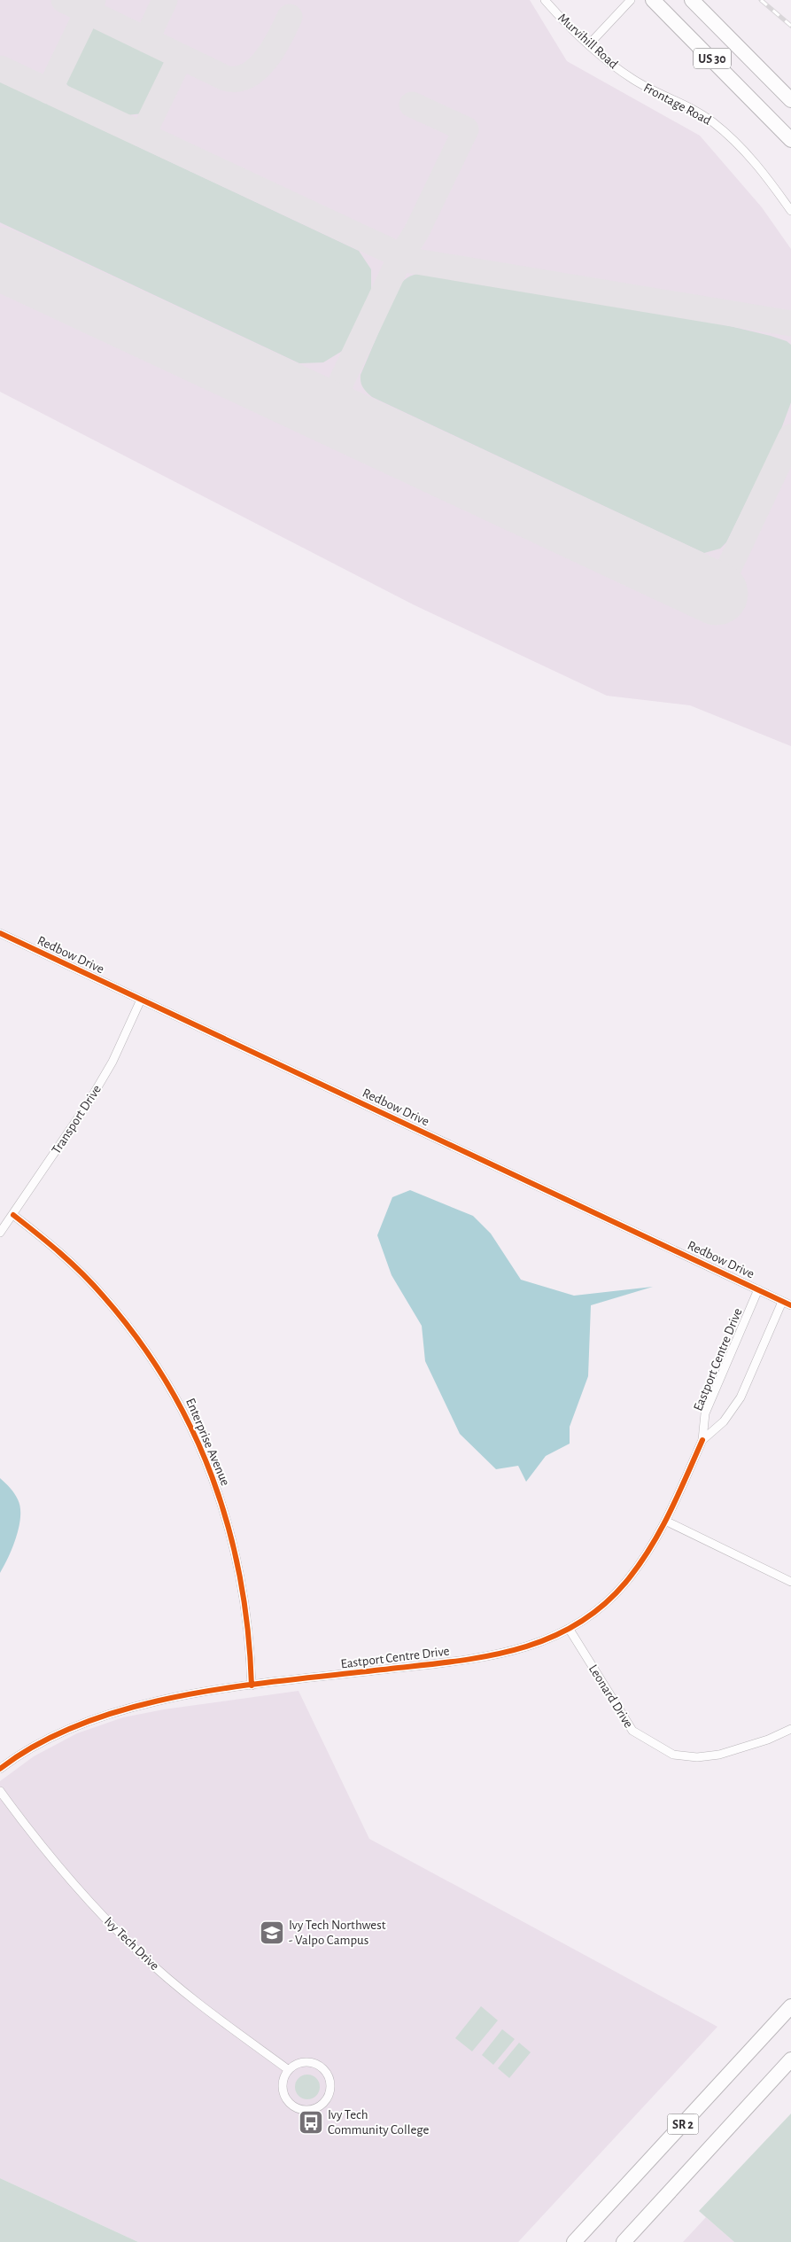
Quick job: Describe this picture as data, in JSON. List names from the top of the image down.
{
  "streets": {
    "highway": ["US 30", "SR 2"],
    "street": [
      "Murvihill Road",
      "Frontage Road",
      "Redbow Drive",
      "Transport Drive",
      "Eastport Centre Drive",
      "Enterprise Avenue",
      "Leonard Drive",
      "Ivy Tech Drive"
    ]
  },
  "crossings": [
    ["Murvihill Road", "Frontage Road"],
    ["Redbow Drive", "Transport Drive"],
    ["Redbow Drive", "Eastport Centre Drive"],
    ["Transport Drive", "Enterprise Avenue"],
    ["Eastport Centre Drive", "Enterprise Avenue"],
    ["Eastport Centre Drive", "Leonard Drive"]
  ],
  "places": {
    "school or university": ["Ivy Tech Northwest - Valpo Campus"],
    "bus stop": ["Ivy Tech Community College"]
  }
}
